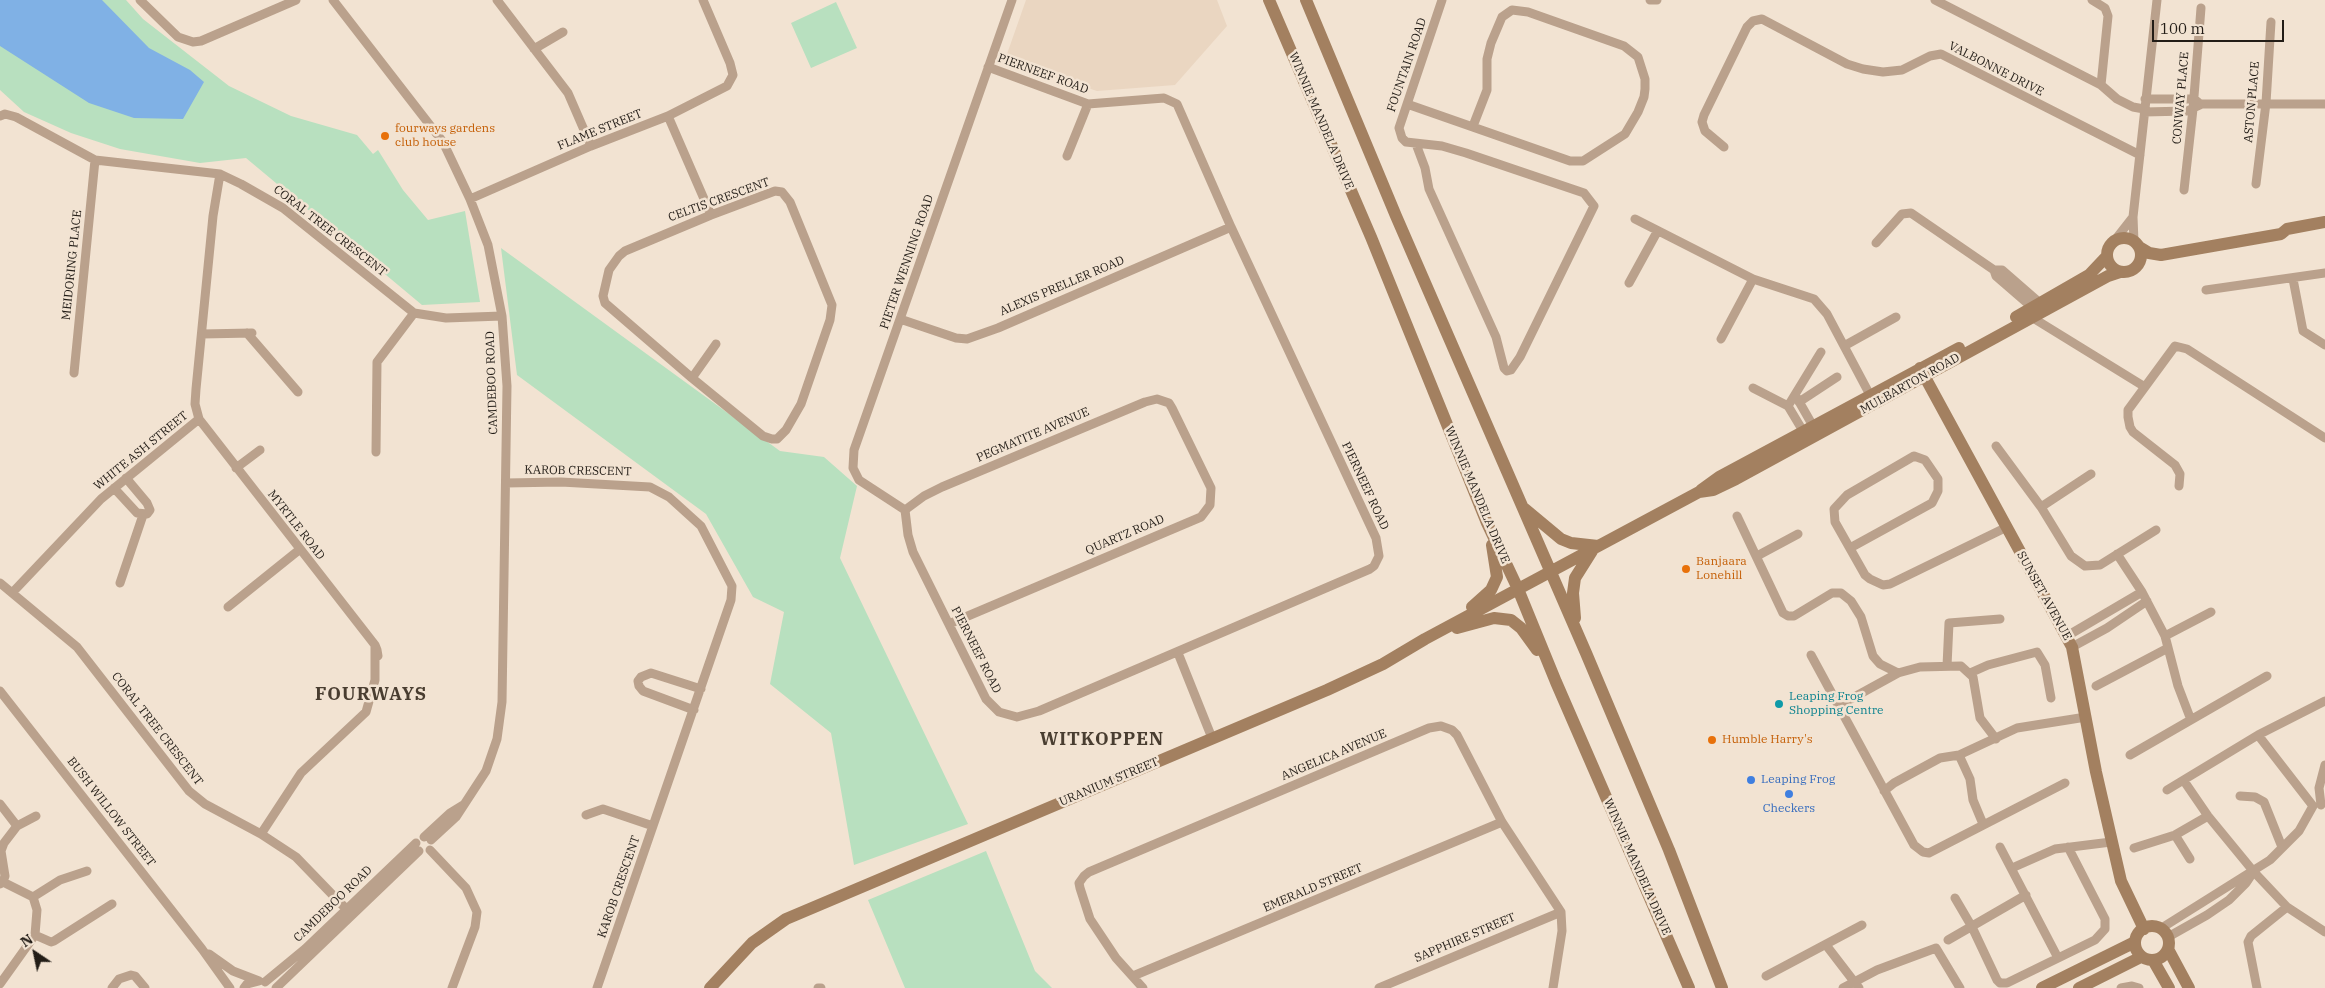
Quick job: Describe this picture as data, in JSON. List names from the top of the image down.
{
  "streets": {
    "street": [
      "FOUNTAIN ROAD",
      "VALBONNE DRIVE",
      "PIERNEEF ROAD",
      "CONWAY PLACE",
      "ASTON PLACE",
      "WINNIE MANDELA DRIVE",
      "FLAME STREET",
      "CELTIS CRESCENT",
      "CORAL TREE CRESCENT",
      "PIETER WENNING ROAD",
      "MEIDORING PLACE",
      "ALEXIS PRELLER ROAD",
      "CAMDEBOO ROAD",
      "MULBARTON ROAD",
      "PEGMATITE AVENUE",
      "WHITE ASH STREET",
      "KAROB CRESCENT",
      "MYRTLE ROAD",
      "QUARTZ ROAD",
      "SUNSET AVENUE",
      "ANGELICA AVENUE",
      "URANIUM STREET",
      "BUSH WILLOW STREET",
      "EMERALD STREET",
      "SAPPHIRE STREET"
    ]
  },
  "crossings": [
    ["PIERNEEF ROAD", "PIETER WENNING ROAD"],
    ["PIERNEEF ROAD", "ALEXIS PRELLER ROAD"],
    ["PIERNEEF ROAD", "PEGMATITE AVENUE"],
    ["PIERNEEF ROAD", "QUARTZ ROAD"],
    ["WINNIE MANDELA DRIVE", "MULBARTON ROAD"],
    ["WINNIE MANDELA DRIVE", "URANIUM STREET"],
    ["FLAME STREET", "CAMDEBOO ROAD"],
    ["CORAL TREE CRESCENT", "MEIDORING PLACE"],
    ["CORAL TREE CRESCENT", "CAMDEBOO ROAD"],
    ["CORAL TREE CRESCENT", "WHITE ASH STREET"],
    ["CORAL TREE CRESCENT", "MYRTLE ROAD"],
    ["PIETER WENNING ROAD", "ALEXIS PRELLER ROAD"],
    ["PIETER WENNING ROAD", "PEGMATITE AVENUE"],
    ["CAMDEBOO ROAD", "KAROB CRESCENT"],
    ["CAMDEBOO ROAD", "BUSH WILLOW STREET"],
    ["MULBARTON ROAD", "SUNSET AVENUE"],
    ["MULBARTON ROAD", "URANIUM STREET"],
    ["PEGMATITE AVENUE", "QUARTZ ROAD"],
    ["WHITE ASH STREET", "MYRTLE ROAD"],
    ["ANGELICA AVENUE", "EMERALD STREET"],
    ["ANGELICA AVENUE", "SAPPHIRE STREET"]
  ],
  "districts": ["FOURWAYS", "WITKOPPEN"],
  "places": [
    "fourways gardens club house",
    "Banjaara Lonehill",
    "Leaping Frog Shopping Centre",
    "Humble Harry's",
    "Leaping Frog",
    "Checkers"
  ],
  "scale_bar": "100 m",
  "north": "top left"
}
